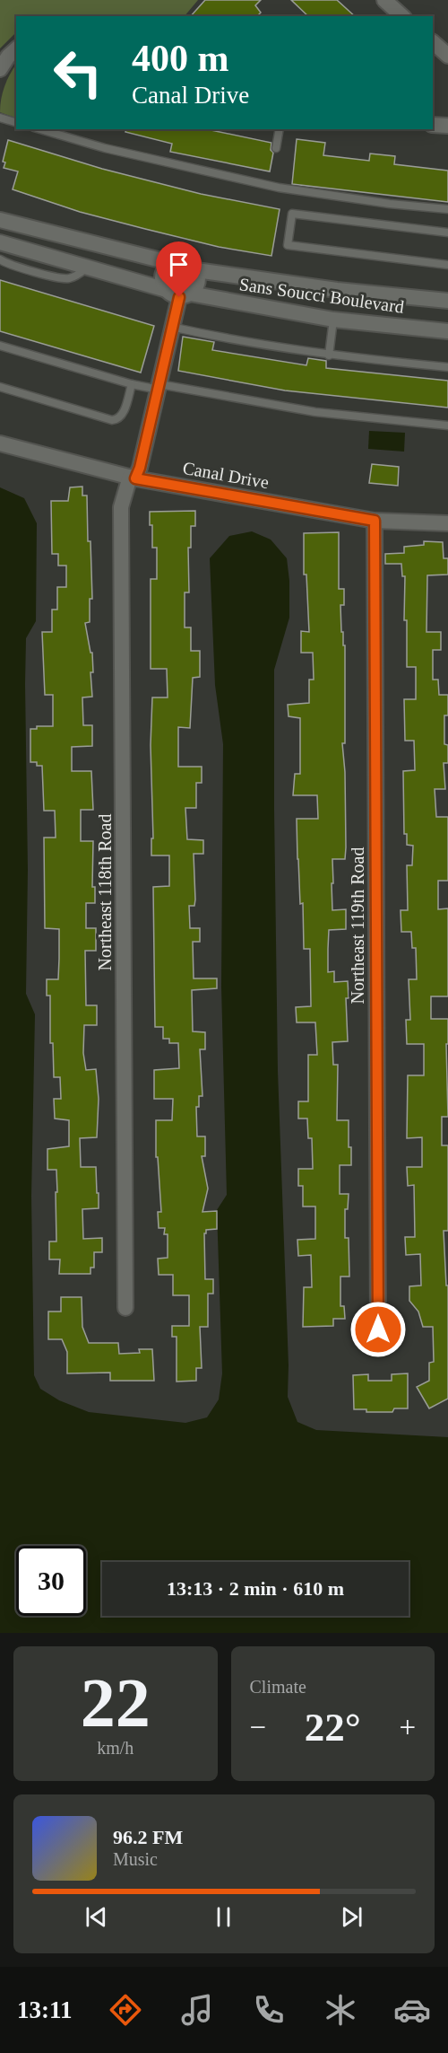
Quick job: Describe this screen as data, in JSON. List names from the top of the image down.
{
  "streets": {
    "street": [
      "Sans Soucci Boulevard",
      "Canal Drive",
      "Northeast 118th Road",
      "Northeast 119th Road"
    ]
  },
  "crossings": [
    ["Sans Soucci Boulevard", "Northeast 118th Road"],
    ["Canal Drive", "Northeast 118th Road"],
    ["Canal Drive", "Northeast 119th Road"]
  ],
  "page": {
    "turn": ["400 m", "Canal Drive"],
    "limit": "30",
    "trip": "13:13 · 2 min · 610 m",
    "tile": [
      ["22", "km/h"],
      "Climate"
    ],
    "heat": ["−", "22°", "+"],
    "song": ["96.2 FM", "Music"],
    "tabs": "13:11"
  }
}
